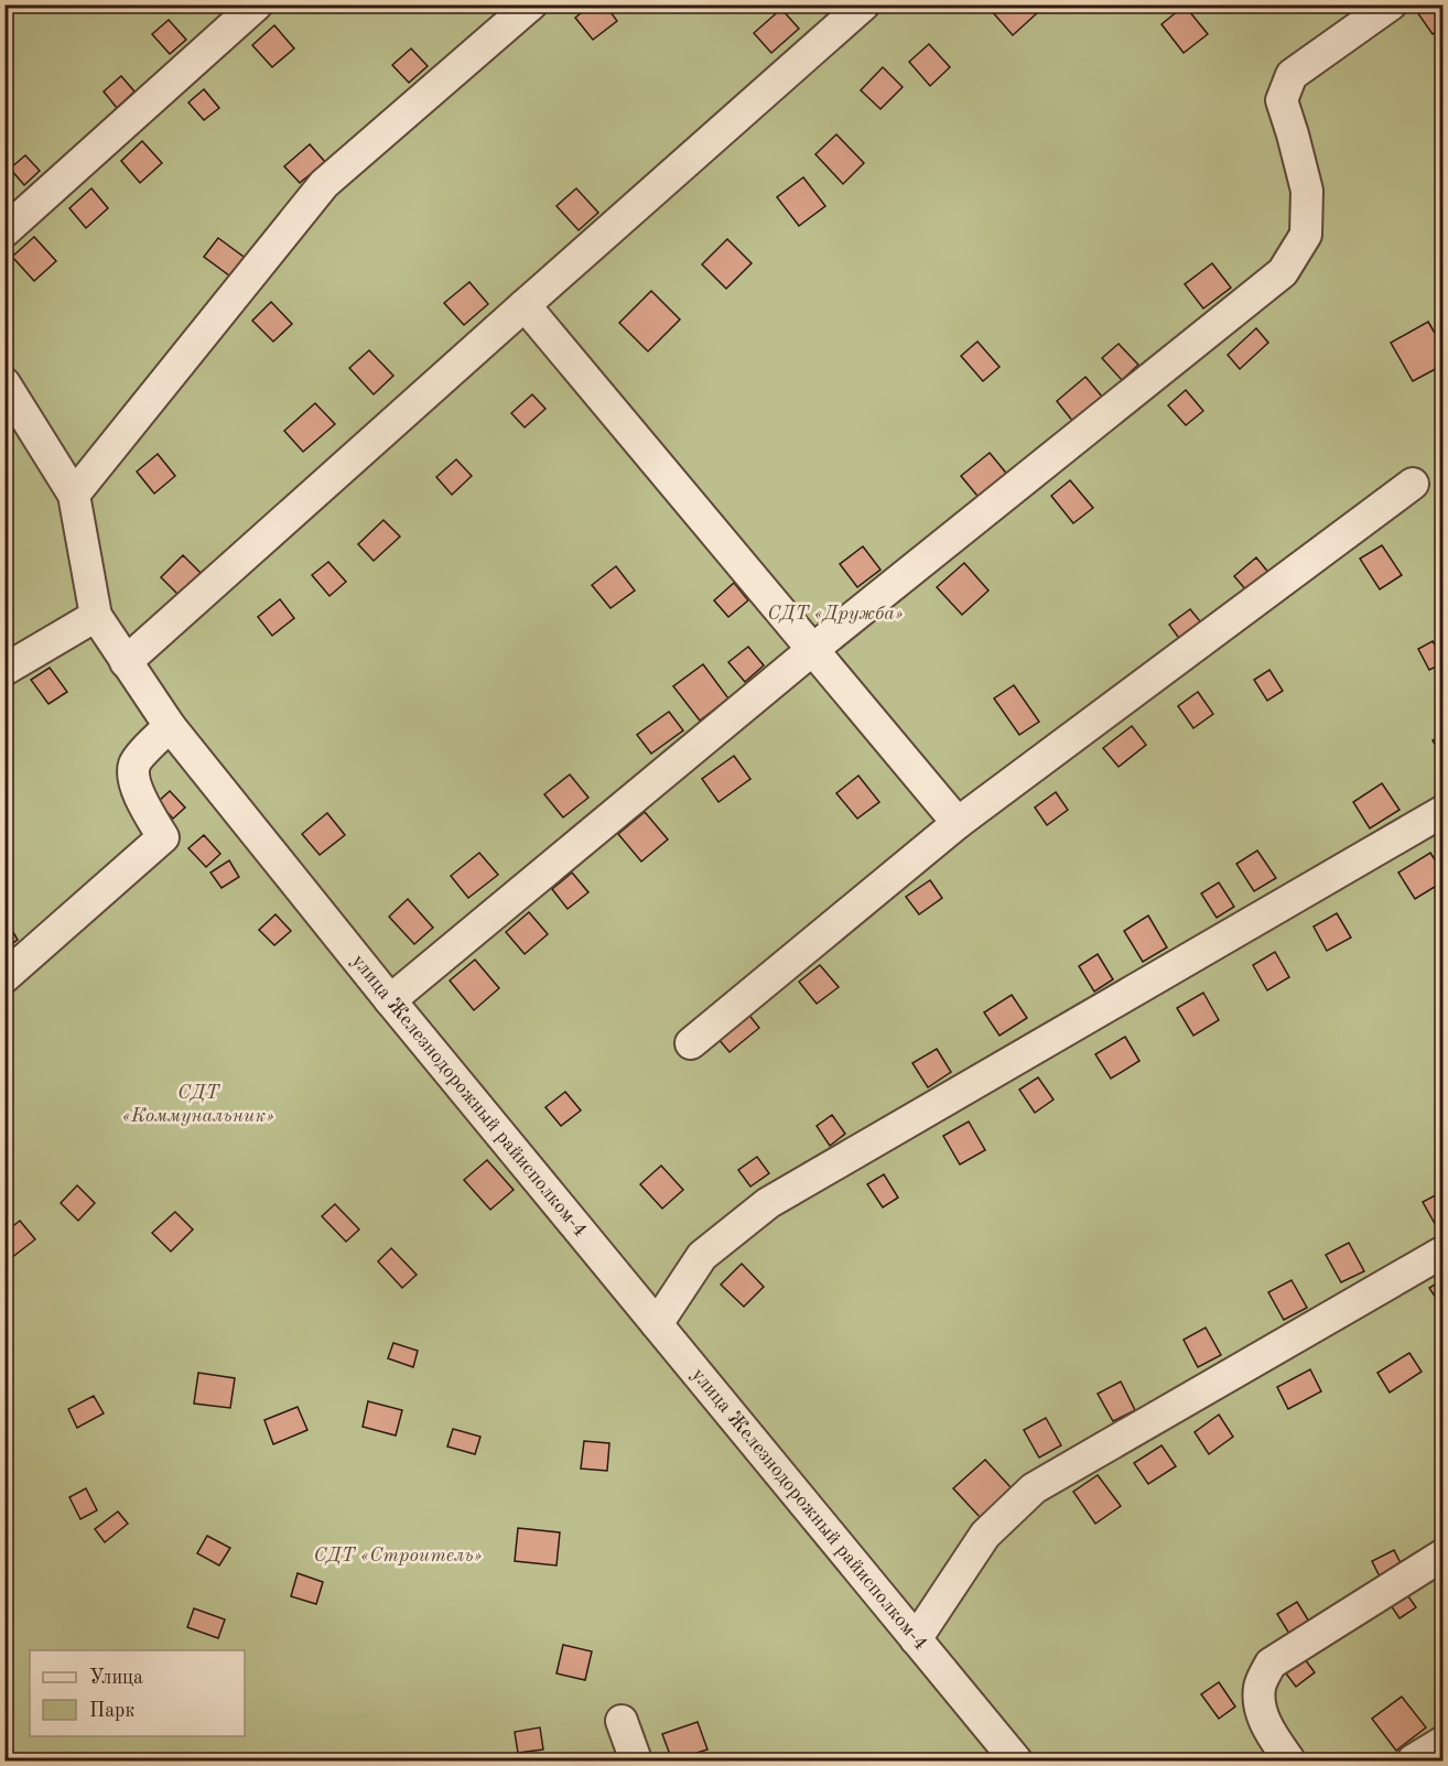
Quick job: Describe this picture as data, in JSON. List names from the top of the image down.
{
  "streets": {
    "street": ["улица Железнодорожный райисполком-4"]
  },
  "parks": ["СДТ «Дружба»", "СДТ «Коммунальник»", "СДТ «Строитель»"],
  "legend": ["Улица", "Парк"]
}
